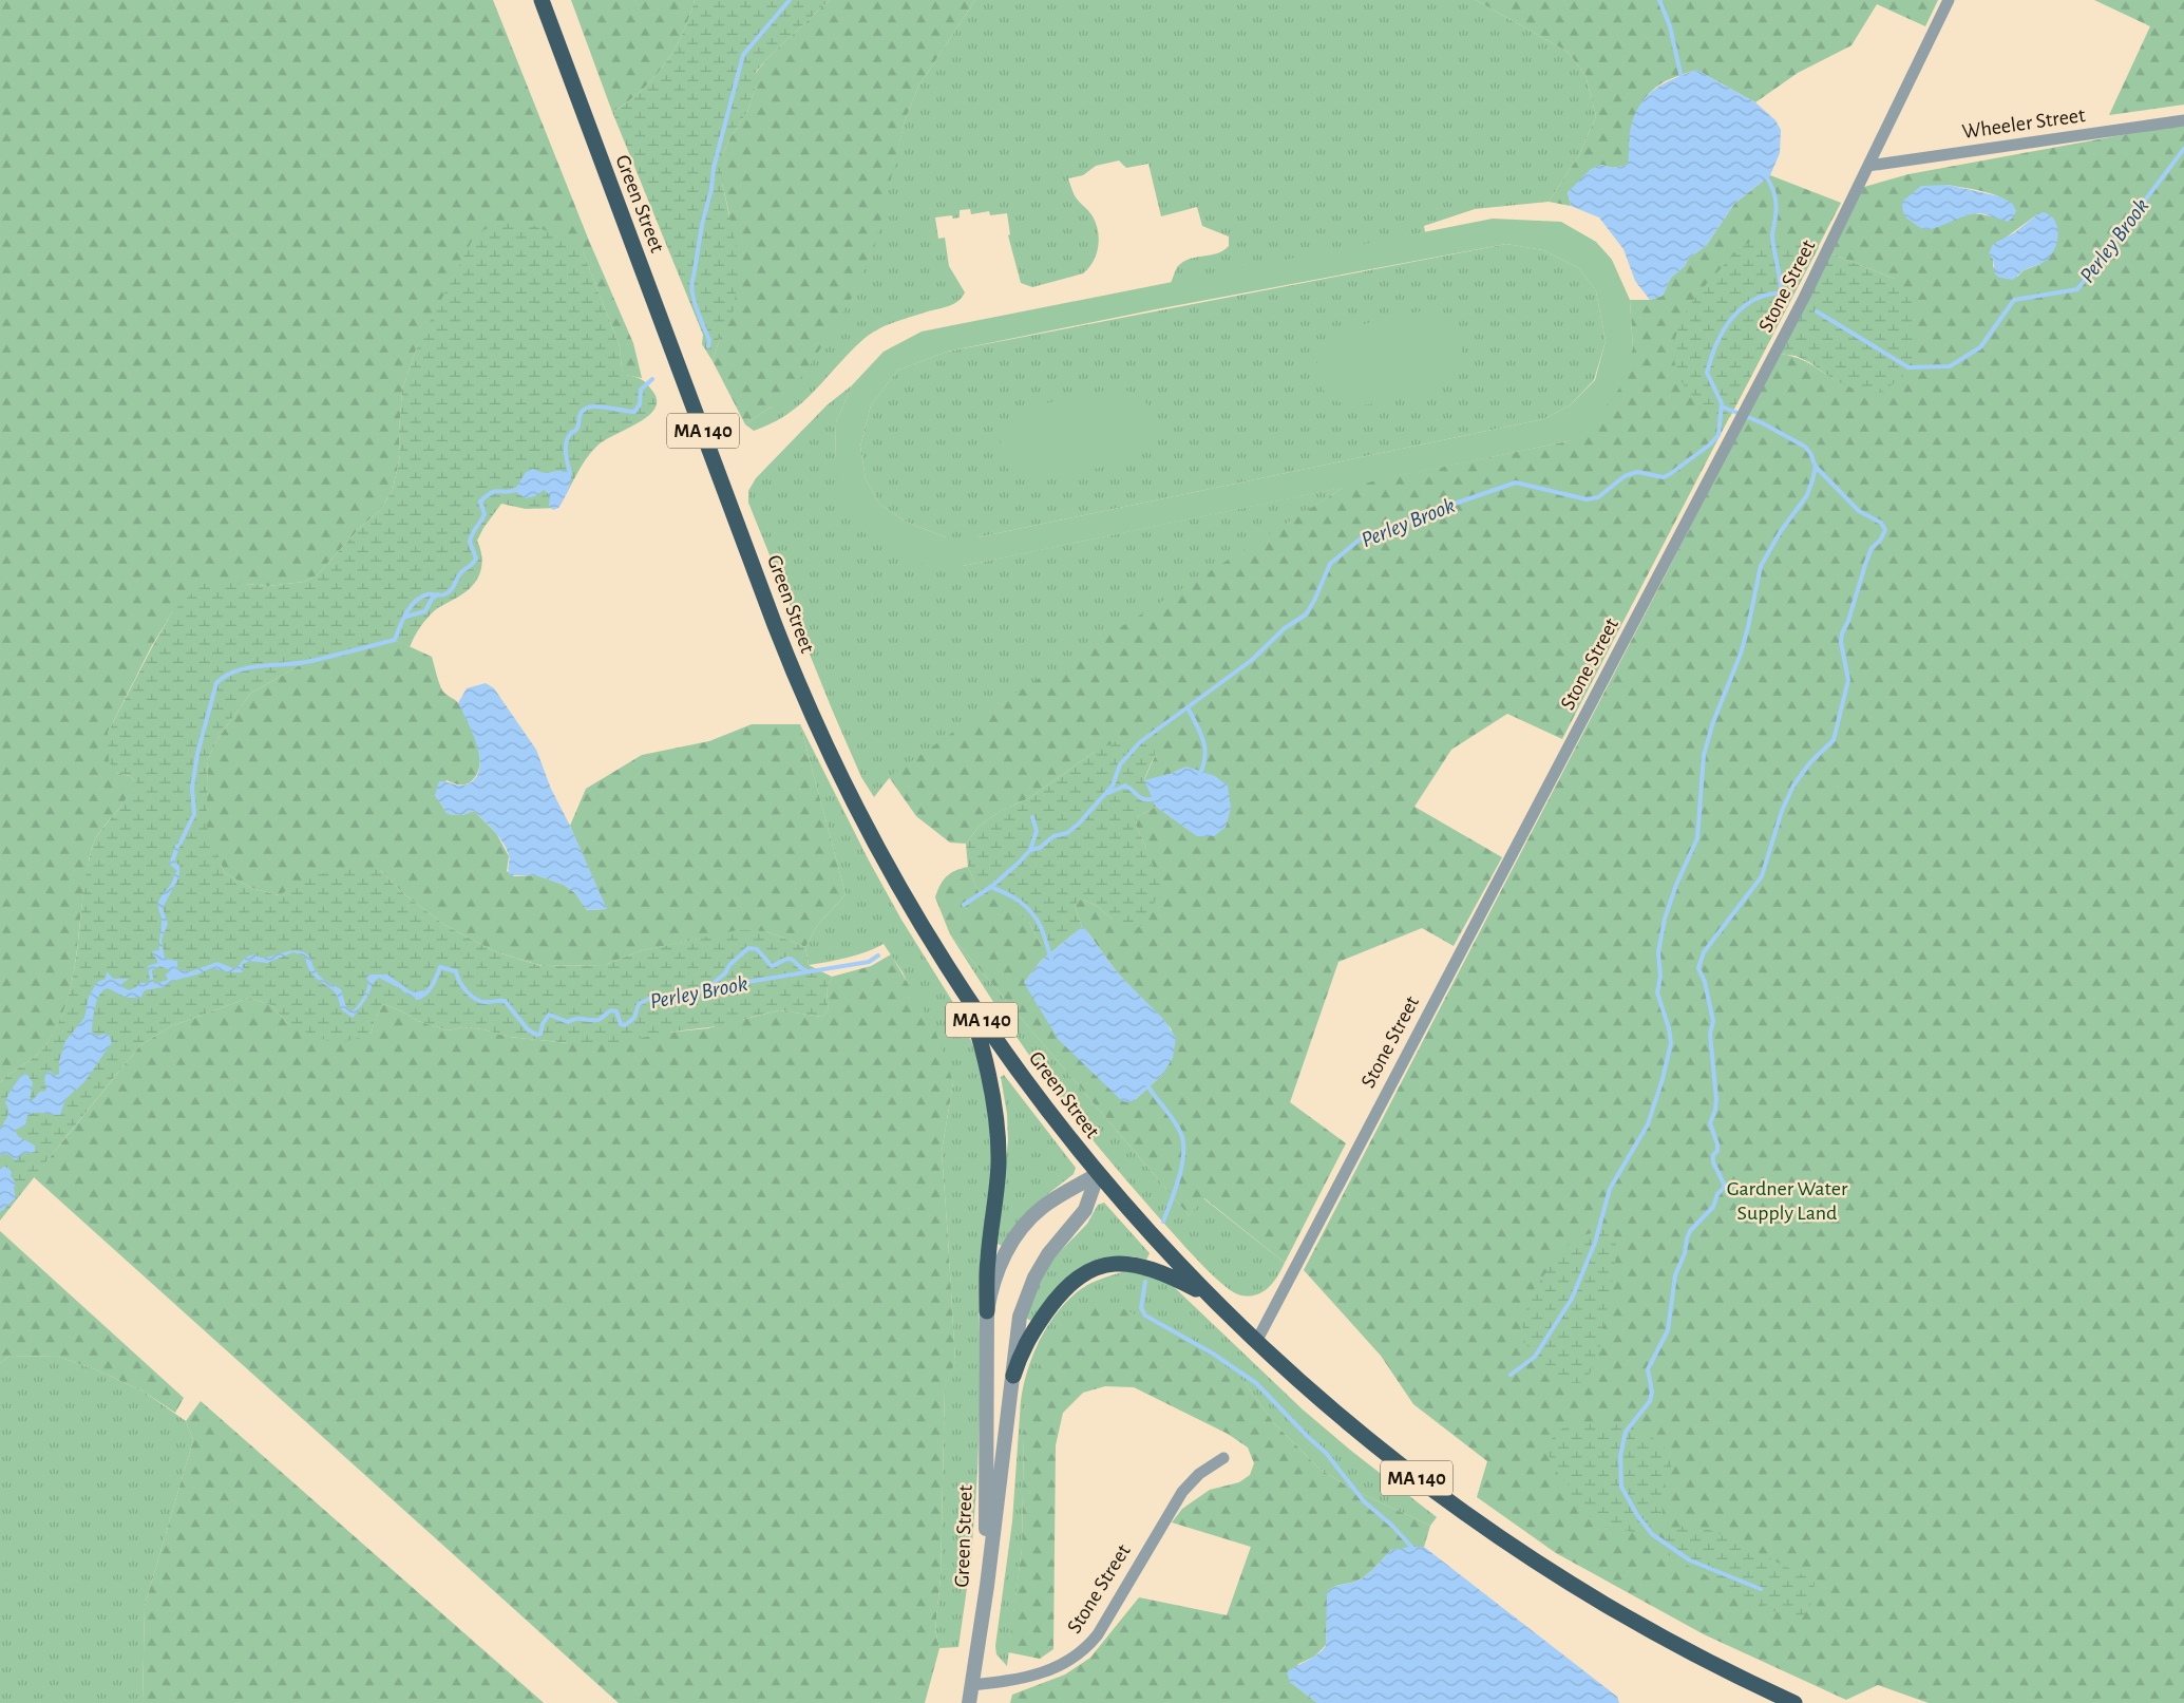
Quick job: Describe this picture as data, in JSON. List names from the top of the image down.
{
  "streets": {
    "highway": ["Green Street", "MA 140"],
    "street": ["Wheeler Street", "Stone Street"]
  },
  "crossings": [
    ["Wheeler Street", "Stone Street"],
    ["Green Street", "Stone Street"],
    ["Green Street", "MA 140"],
    ["Stone Street", "MA 140"]
  ],
  "water": ["Perley Brook"],
  "parks": ["Gardner Water Supply Land"]
}
